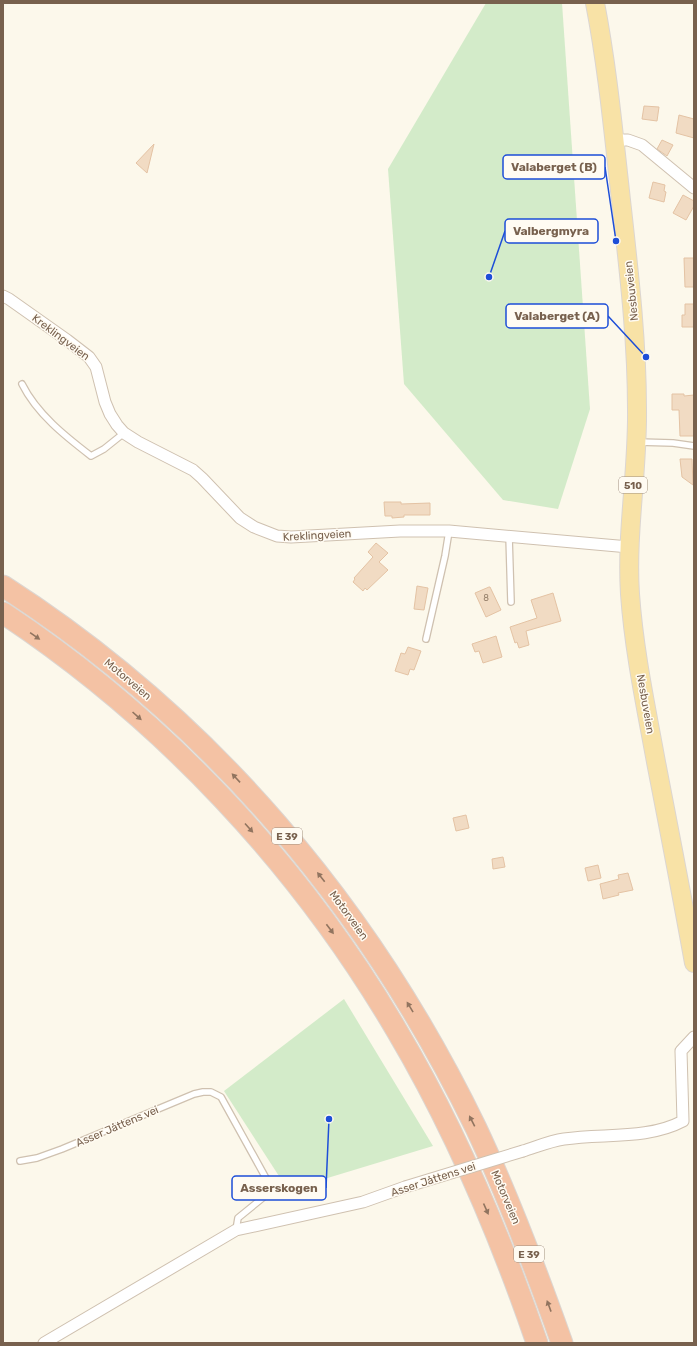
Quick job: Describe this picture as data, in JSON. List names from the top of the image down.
{
  "streets": {
    "highway": ["Motorveien", "E 39"],
    "main road": ["Nesbuveien", "510"],
    "street": ["Kreklingveien", "Asser Jåttens vei"]
  },
  "crossings": [
    ["Nesbuveien", "Kreklingveien"]
  ],
  "places": [
    "Valaberget (B)",
    "Valbergmyra",
    "Valaberget (A)",
    "Asserskogen"
  ],
  "house_numbers": ["8"]
}
